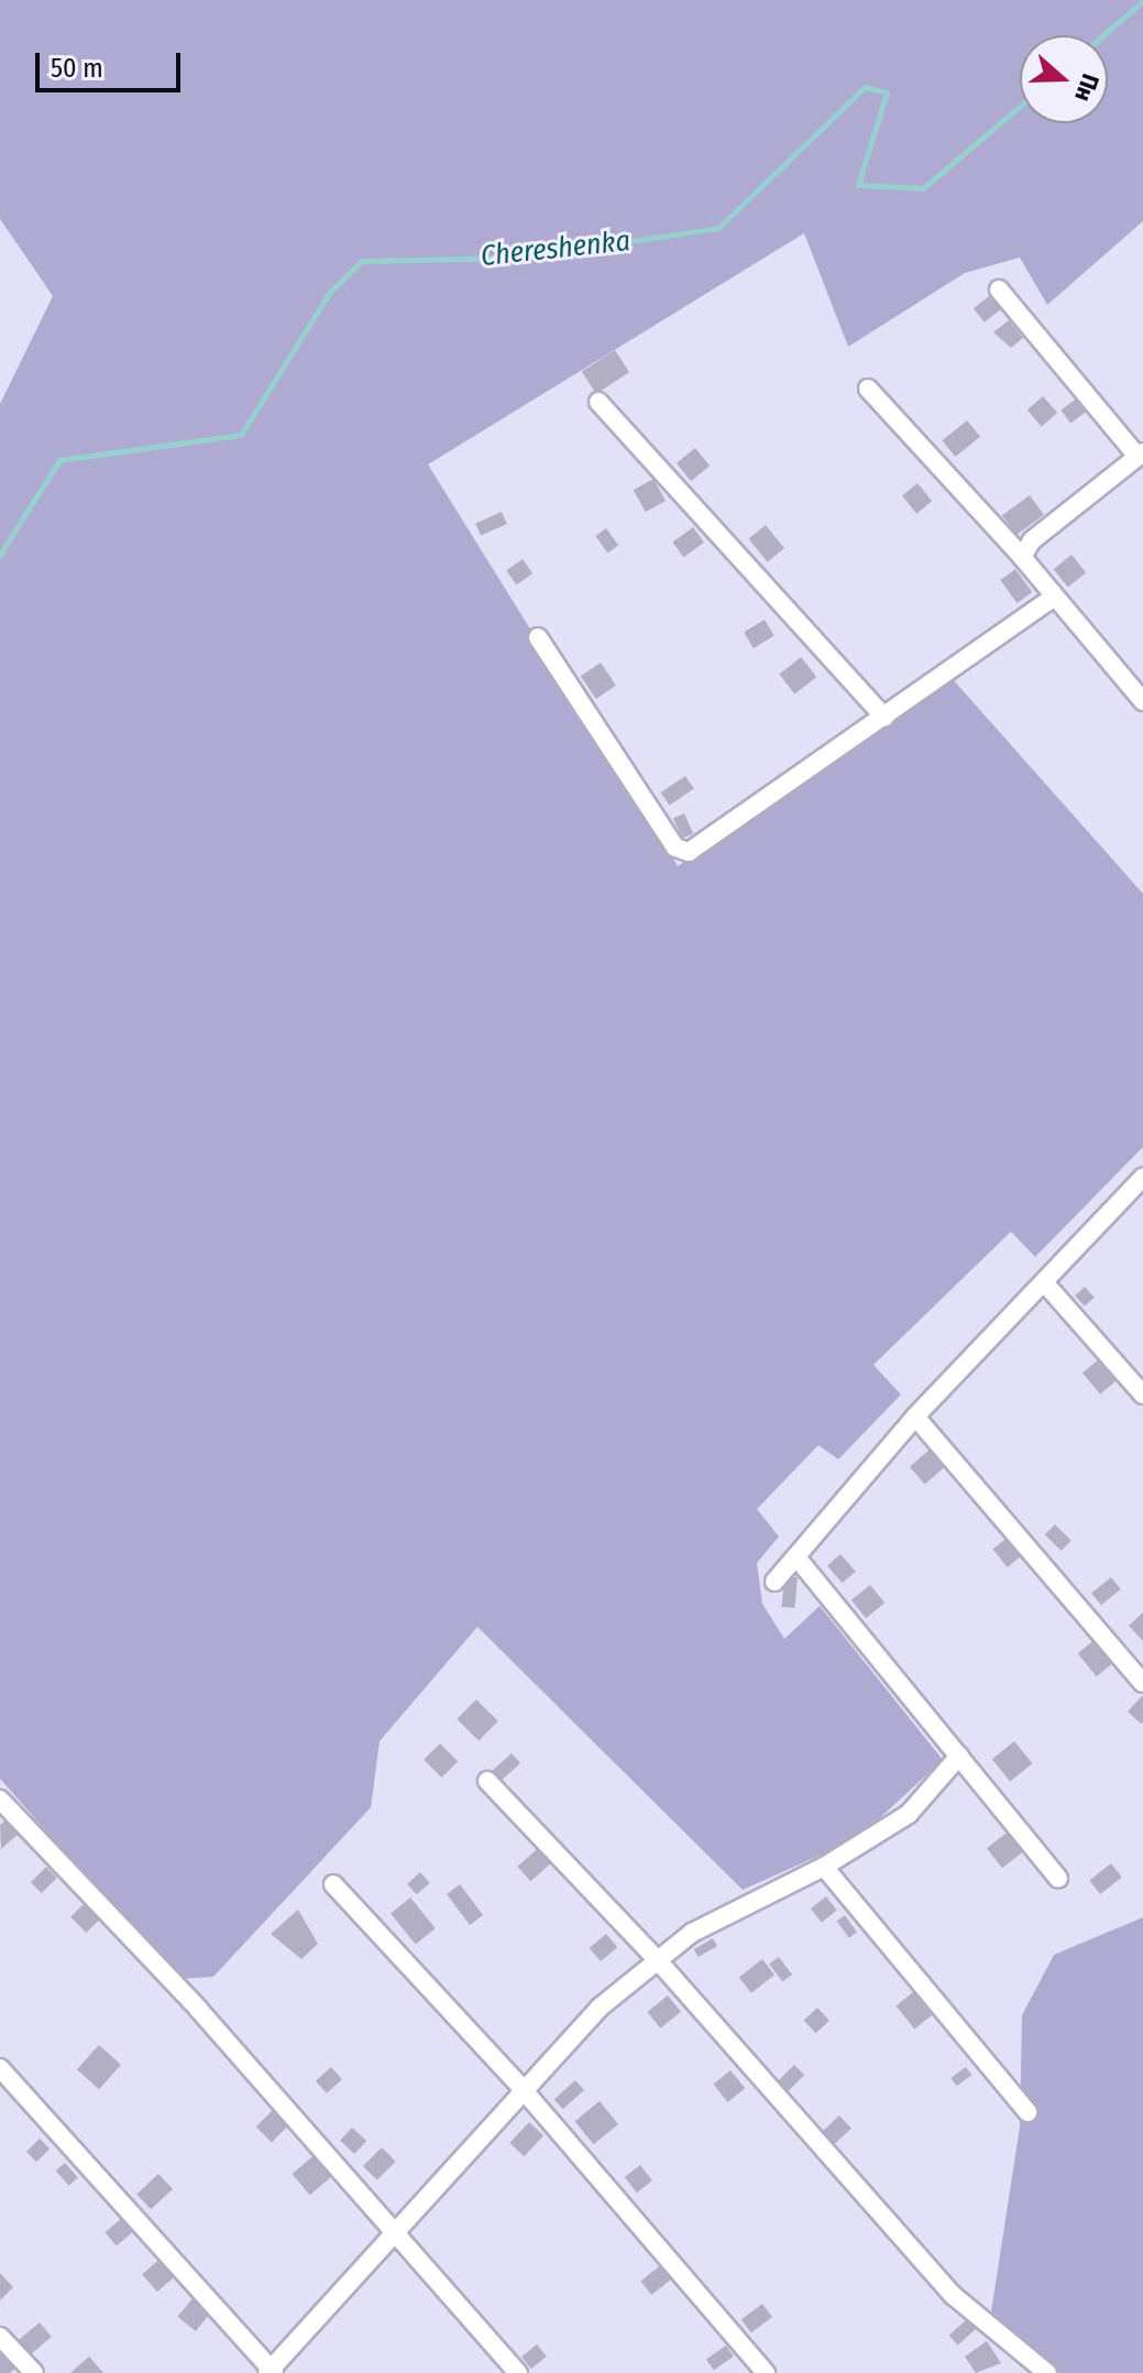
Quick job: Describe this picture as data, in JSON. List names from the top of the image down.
{
  "water": ["Chereshenka"],
  "scale_bar": "50 m",
  "north": "right"
}
